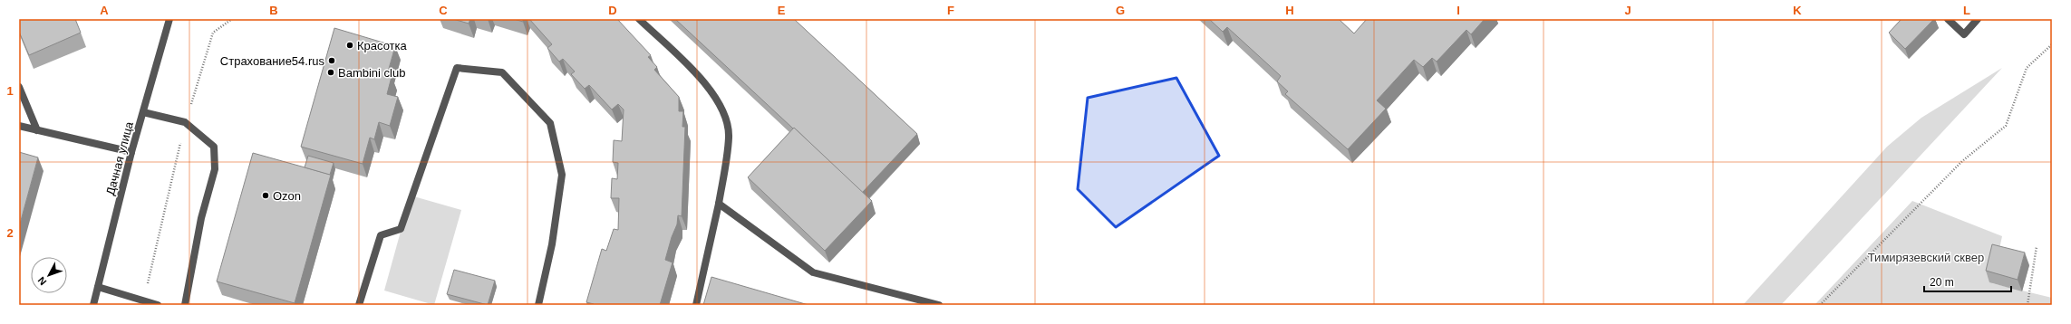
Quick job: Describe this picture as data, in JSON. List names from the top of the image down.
{
  "streets": {
    "street": ["Дачная улица"]
  },
  "parks": ["Тимирязевский сквер"],
  "places": [
    "Красотка",
    "Страхование54.rus",
    "Bambini club",
    "Ozon"
  ],
  "scale_bar": "20 m",
  "north": "bottom left",
  "grid": {
    "columns": [
      "A",
      "B",
      "C",
      "D",
      "E",
      "F",
      "G",
      "H",
      "I",
      "J",
      "K",
      "L"
    ],
    "rows": ["1", "2"]
  }
}
